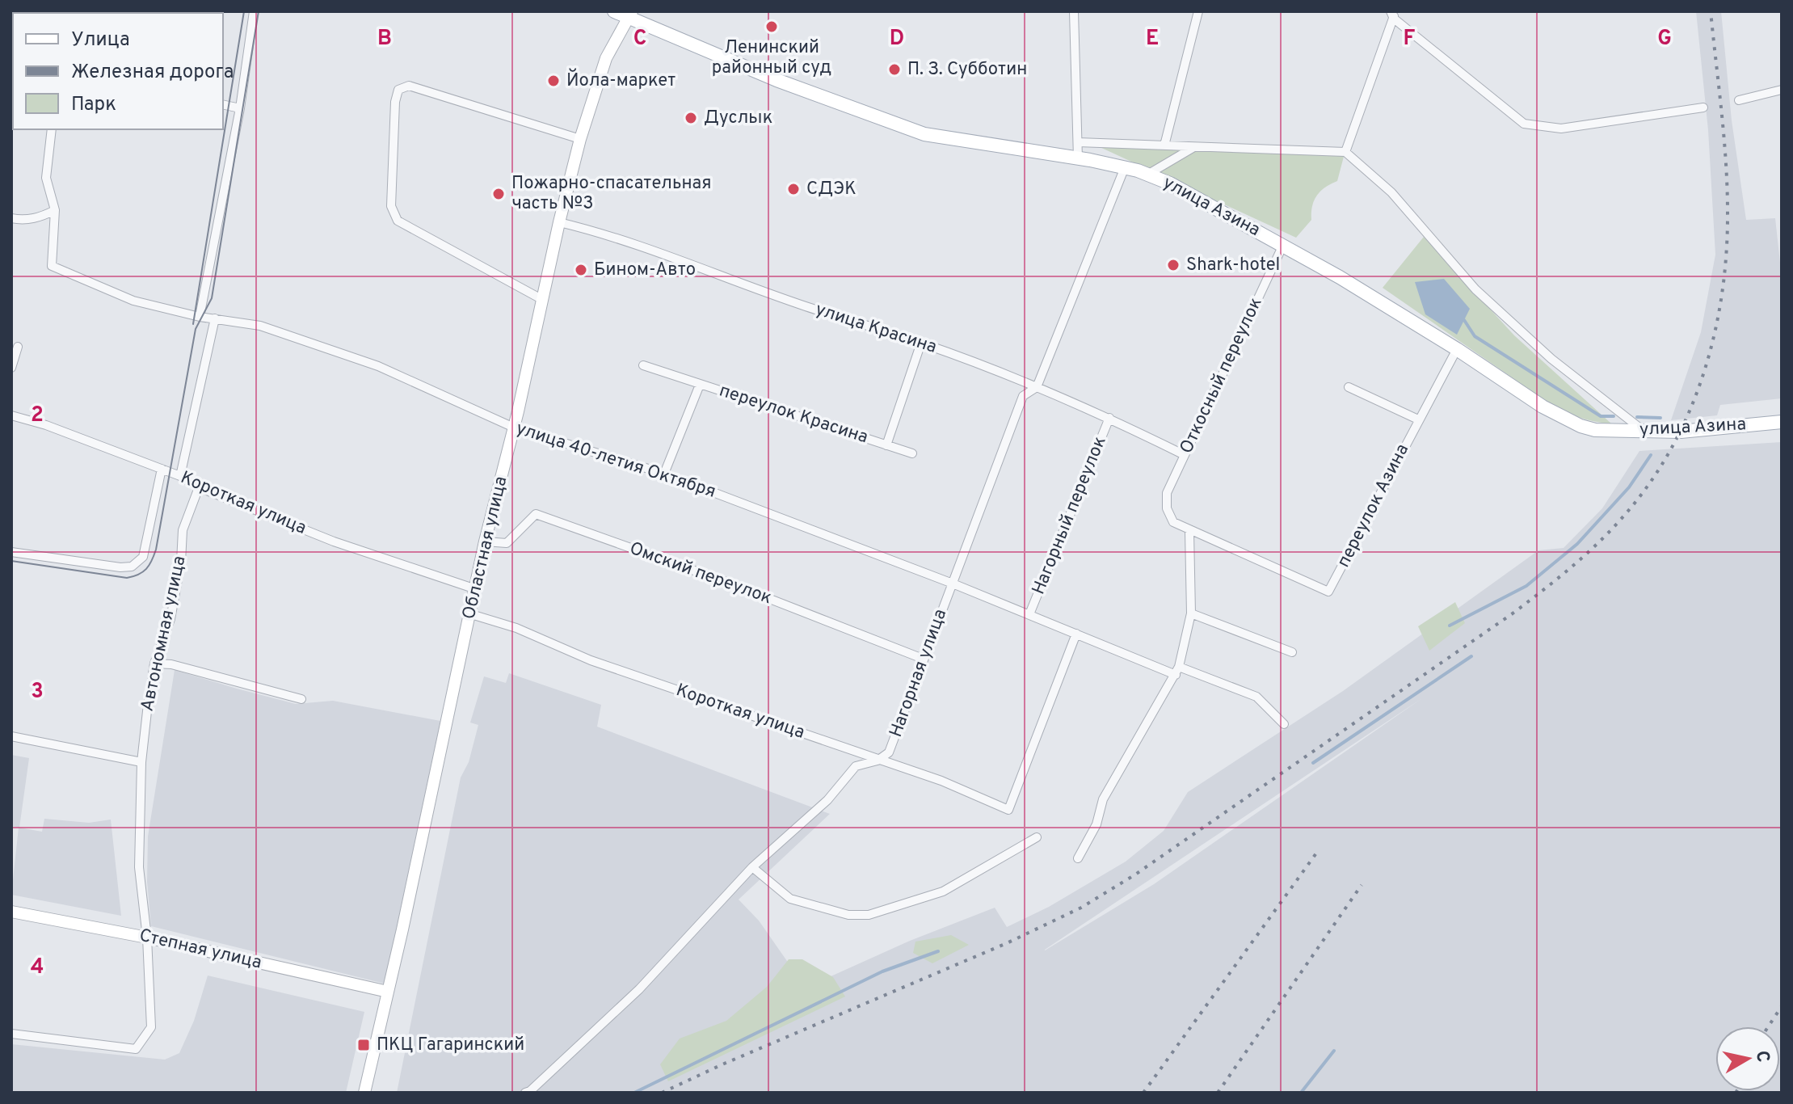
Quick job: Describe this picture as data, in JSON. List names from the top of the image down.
{
  "streets": {
    "main road": ["улица Азина", "Областная улица", "Степная улица"],
    "street": [
      "улица Красина",
      "Откосный переулок",
      "переулок Красина",
      "улица 40-летия Октября",
      "Короткая улица",
      "переулок Азина",
      "Нагорный переулок",
      "Омский переулок",
      "Автономная улица",
      "Нагорная улица"
    ]
  },
  "crossings": [
    ["улица Азина", "Откосный переулок"],
    ["улица Азина", "переулок Азина"],
    ["улица Азина", "Областная улица"],
    ["улица Азина", "Нагорная улица"],
    ["улица Красина", "Откосный переулок"],
    ["улица Красина", "переулок Красина"],
    ["улица Красина", "Нагорный переулок"],
    ["улица Красина", "Областная улица"],
    ["улица Красина", "Нагорная улица"],
    ["Откосный переулок", "переулок Азина"],
    ["переулок Красина", "улица 40-летия Октября"],
    ["улица 40-летия Октября", "Короткая улица"],
    ["улица 40-летия Октября", "Нагорный переулок"],
    ["улица 40-летия Октября", "Областная улица"],
    ["улица 40-летия Октября", "Нагорная улица"],
    ["Короткая улица", "Областная улица"],
    ["Короткая улица", "Автономная улица"],
    ["Короткая улица", "Нагорная улица"],
    ["Областная улица", "Омский переулок"],
    ["Областная улица", "Степная улица"],
    ["Омский переулок", "Нагорная улица"],
    ["Автономная улица", "Степная улица"]
  ],
  "places": {
    "other": [
      "Ленинский районный суд",
      "П. З. Субботин",
      "Йола-маркет",
      "Дуслык",
      "СДЭК",
      "Пожарно-спасательная часть №3",
      "Shark-hotel",
      "Бином-Авто"
    ],
    "transit": ["ПКЦ Гагаринский"]
  },
  "legend": ["Улица", "Железная дорога", "Парк"],
  "north": "right",
  "grid": {
    "columns": [
      "B",
      "C",
      "D",
      "E",
      "F",
      "G"
    ],
    "rows": ["2", "3", "4"]
  }
}
